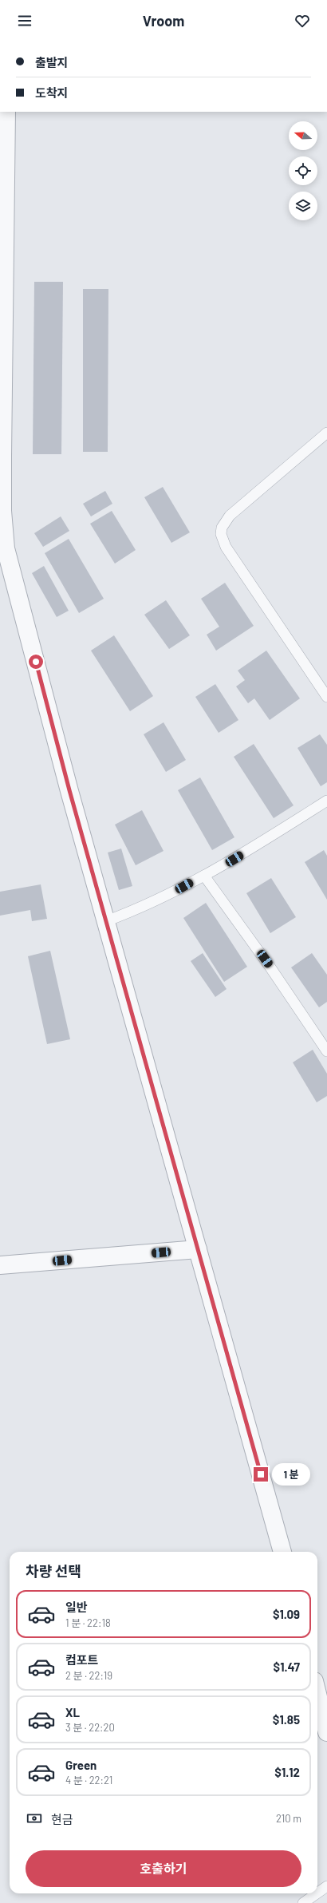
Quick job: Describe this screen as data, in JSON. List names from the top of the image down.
{
  "north": "left",
  "page": {
    "header": "Vroom",
    "banner": ["출발지", "도착지"],
    "bubble": "1 분",
    "heading": "차량 선택",
    "list": [
      {
        "name": "일반",
        "note": "1 분 · 22:18",
        "value": "$1.09"
      },
      {
        "name": "컴포트",
        "note": "2 분 · 22:19",
        "value": "$1.47"
      },
      {
        "name": "XL",
        "note": "3 분 · 22:20",
        "value": "$1.85"
      },
      {
        "name": "Green",
        "note": "4 분 · 22:21",
        "value": "$1.12"
      }
    ],
    "pay": ["현금", "210 m"],
    "buttons": "호출하기"
  }
}
